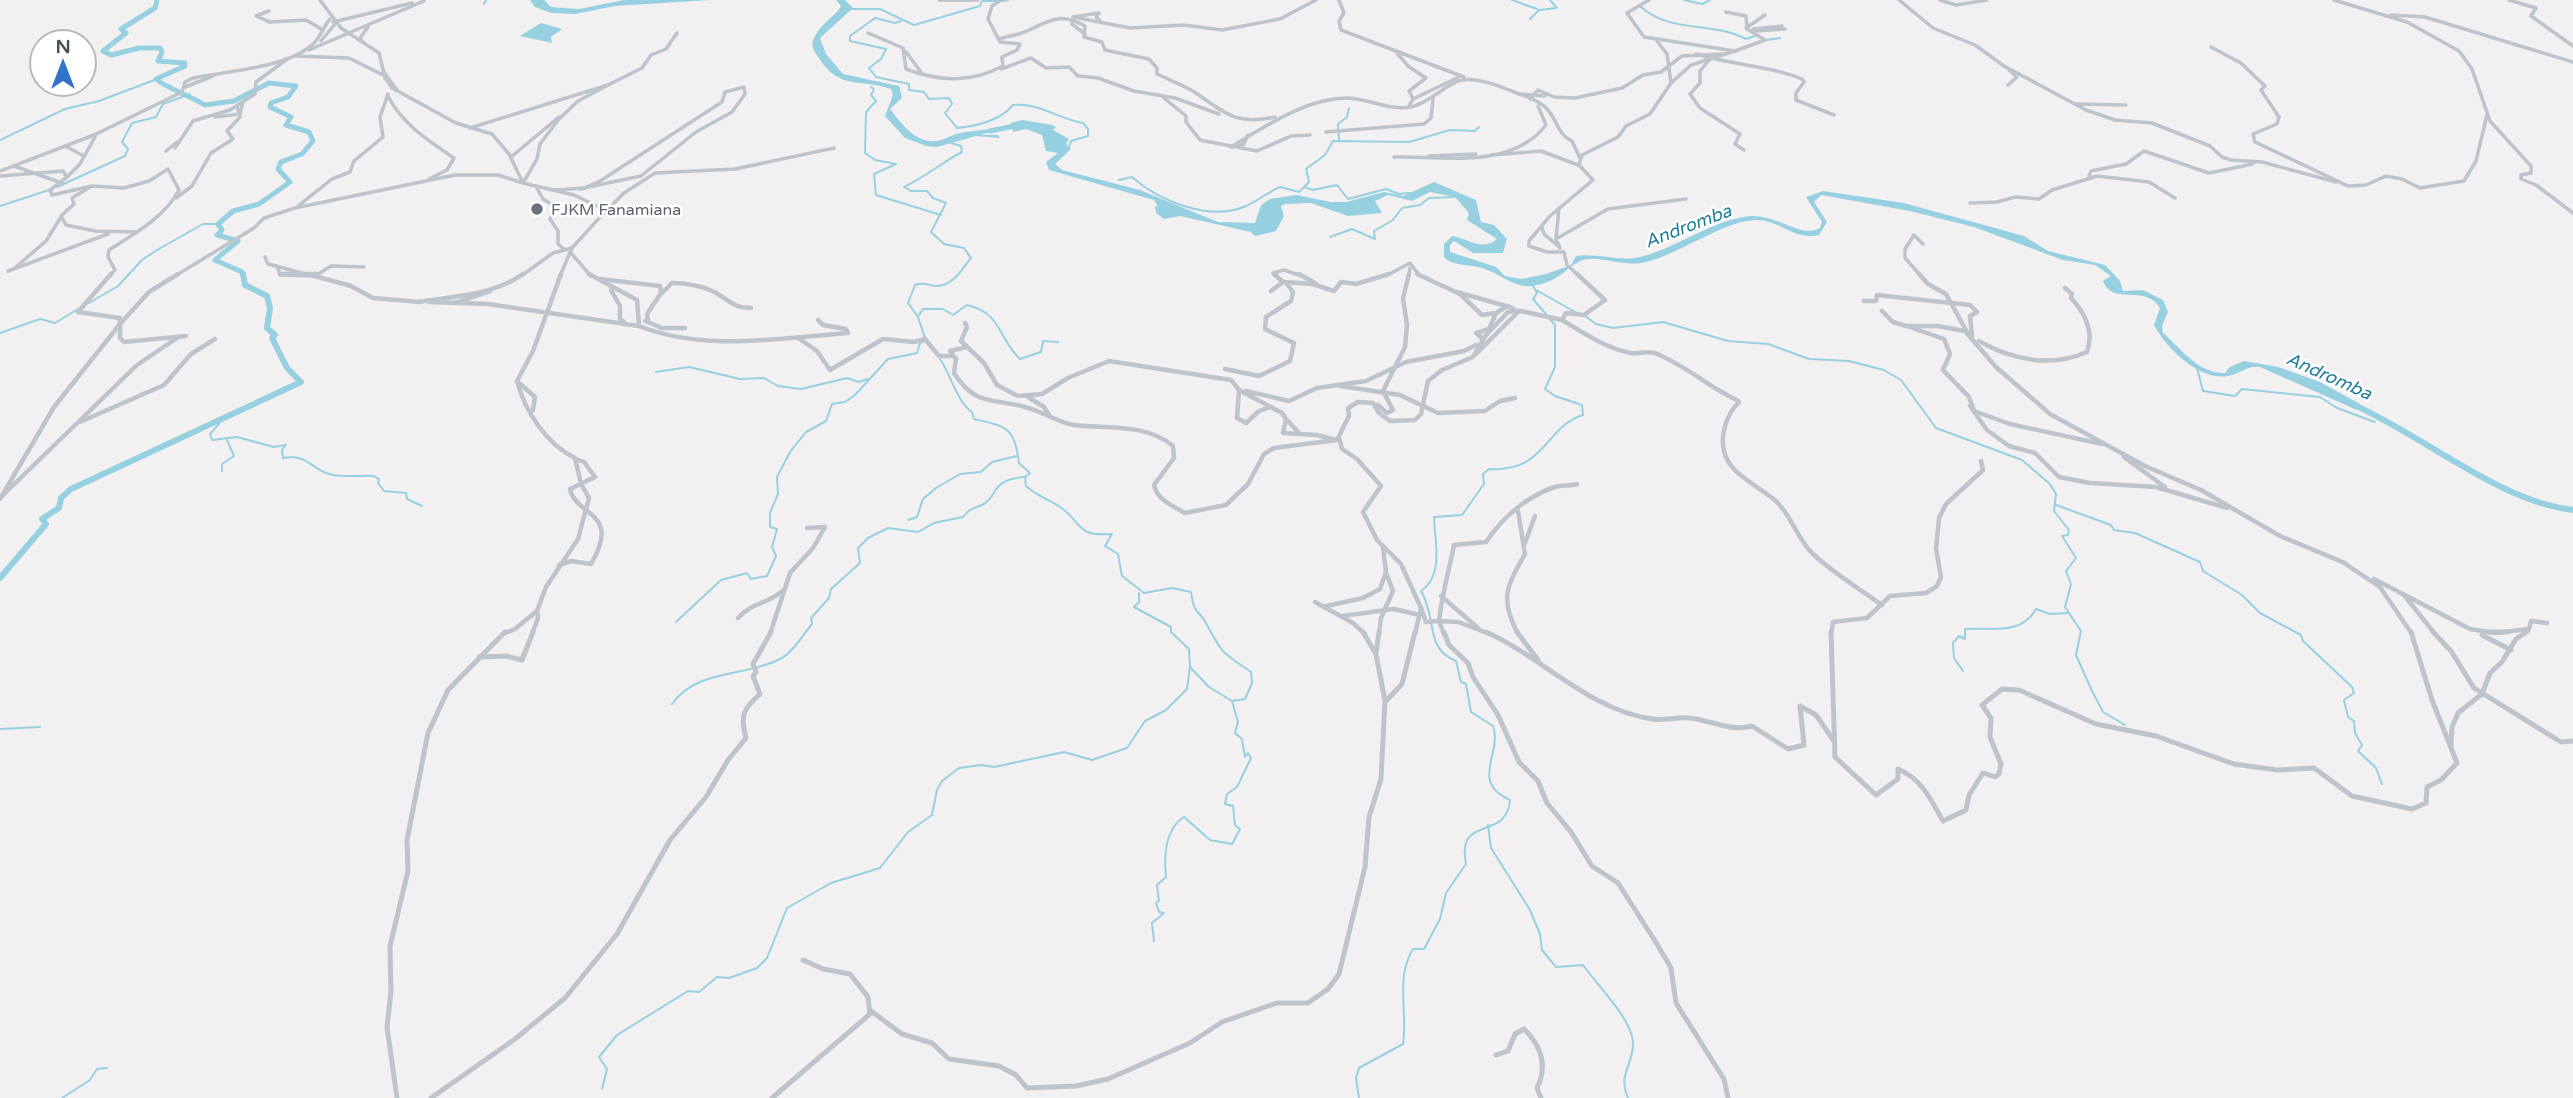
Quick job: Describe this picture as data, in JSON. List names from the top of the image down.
{
  "water": ["Andromba"],
  "places": ["FJKM Fanamiana"],
  "north": "top"
}
